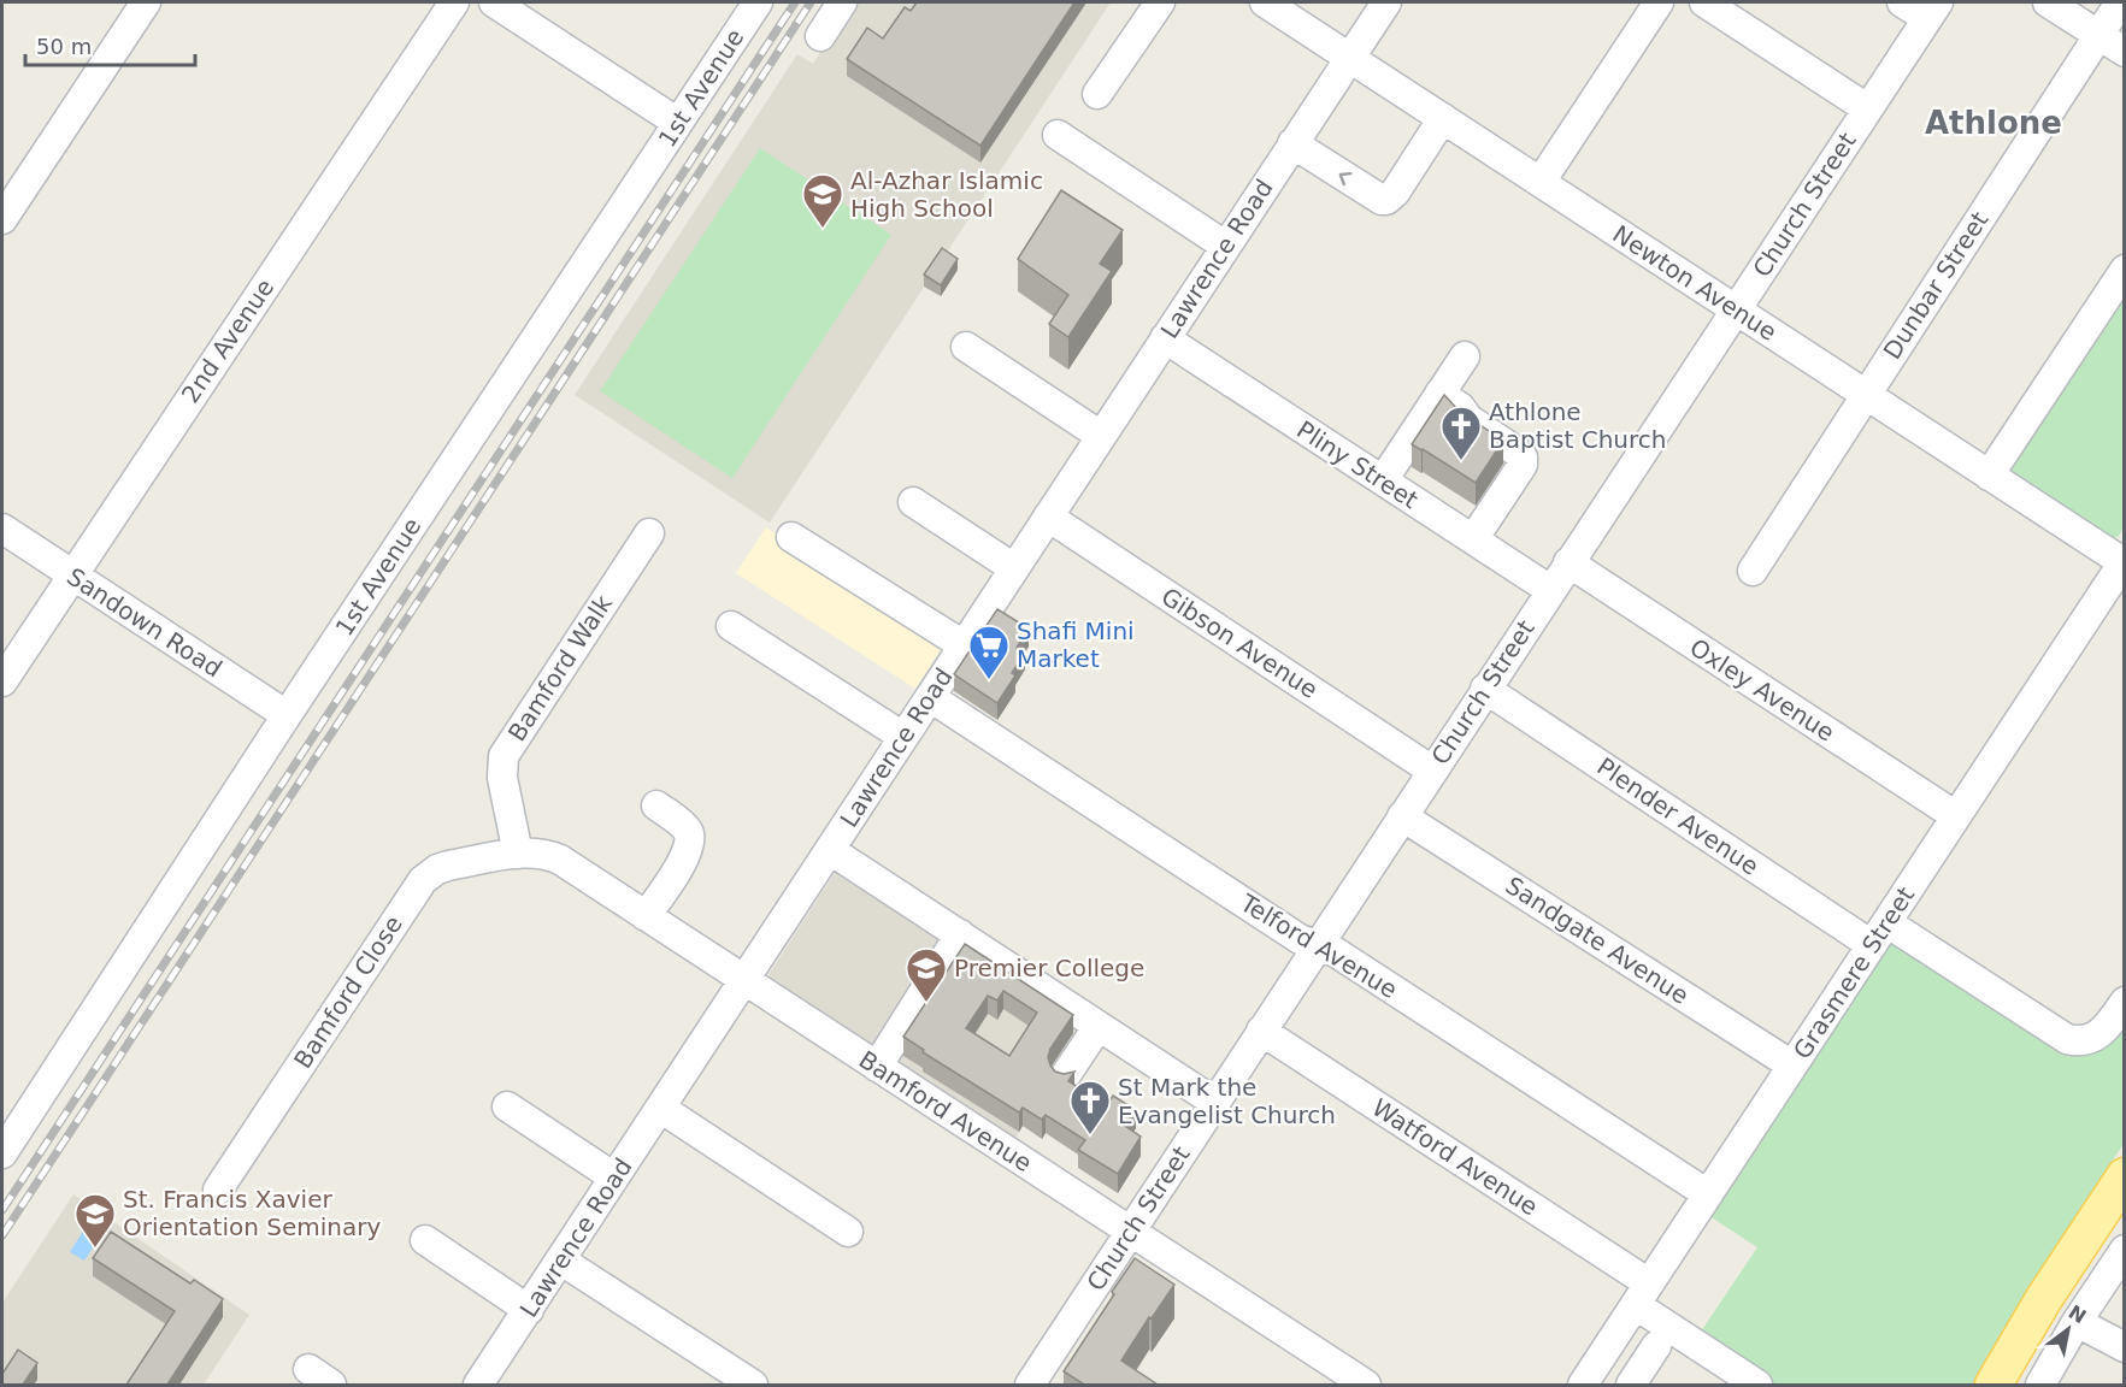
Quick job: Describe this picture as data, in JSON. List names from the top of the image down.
{
  "streets": {
    "street": [
      "1st Avenue",
      "Church Street",
      "Lawrence Road",
      "Newton Avenue",
      "Dunbar Street",
      "2nd Avenue",
      "Pliny Street",
      "Sandown Road",
      "Gibson Avenue",
      "Bamford Walk",
      "Oxley Avenue",
      "Plender Avenue",
      "Sandgate Avenue",
      "Telford Avenue",
      "Grasmere Street",
      "Bamford Close",
      "Bamford Avenue",
      "Watford Avenue"
    ]
  },
  "crossings": [
    ["1st Avenue", "Sandown Road"],
    ["Church Street", "Newton Avenue"],
    ["Church Street", "Pliny Street"],
    ["Church Street", "Gibson Avenue"],
    ["Church Street", "Oxley Avenue"],
    ["Church Street", "Plender Avenue"],
    ["Church Street", "Sandgate Avenue"],
    ["Church Street", "Telford Avenue"],
    ["Church Street", "Bamford Avenue"],
    ["Church Street", "Watford Avenue"],
    ["Lawrence Road", "Newton Avenue"],
    ["Lawrence Road", "Pliny Street"],
    ["Lawrence Road", "Gibson Avenue"],
    ["Lawrence Road", "Telford Avenue"],
    ["Lawrence Road", "Bamford Avenue"],
    ["Newton Avenue", "Dunbar Street"],
    ["Newton Avenue", "Grasmere Street"],
    ["2nd Avenue", "Sandown Road"],
    ["Bamford Walk", "Bamford Close"],
    ["Bamford Walk", "Bamford Avenue"],
    ["Oxley Avenue", "Grasmere Street"],
    ["Plender Avenue", "Grasmere Street"],
    ["Sandgate Avenue", "Grasmere Street"],
    ["Telford Avenue", "Grasmere Street"],
    ["Grasmere Street", "Watford Avenue"],
    ["Bamford Close", "Bamford Avenue"]
  ],
  "districts": ["Athlone"],
  "places": {
    "school or university": ["Al-Azhar Islamic High School", "Premier College", "St. Francis Xavier Orientation Seminary"],
    "church": ["Athlone Baptist Church", "St Mark the Evangelist Church"],
    "supermarket": ["Shafi Mini Market"]
  },
  "scale_bar": "50 m",
  "north": "top right"
}
